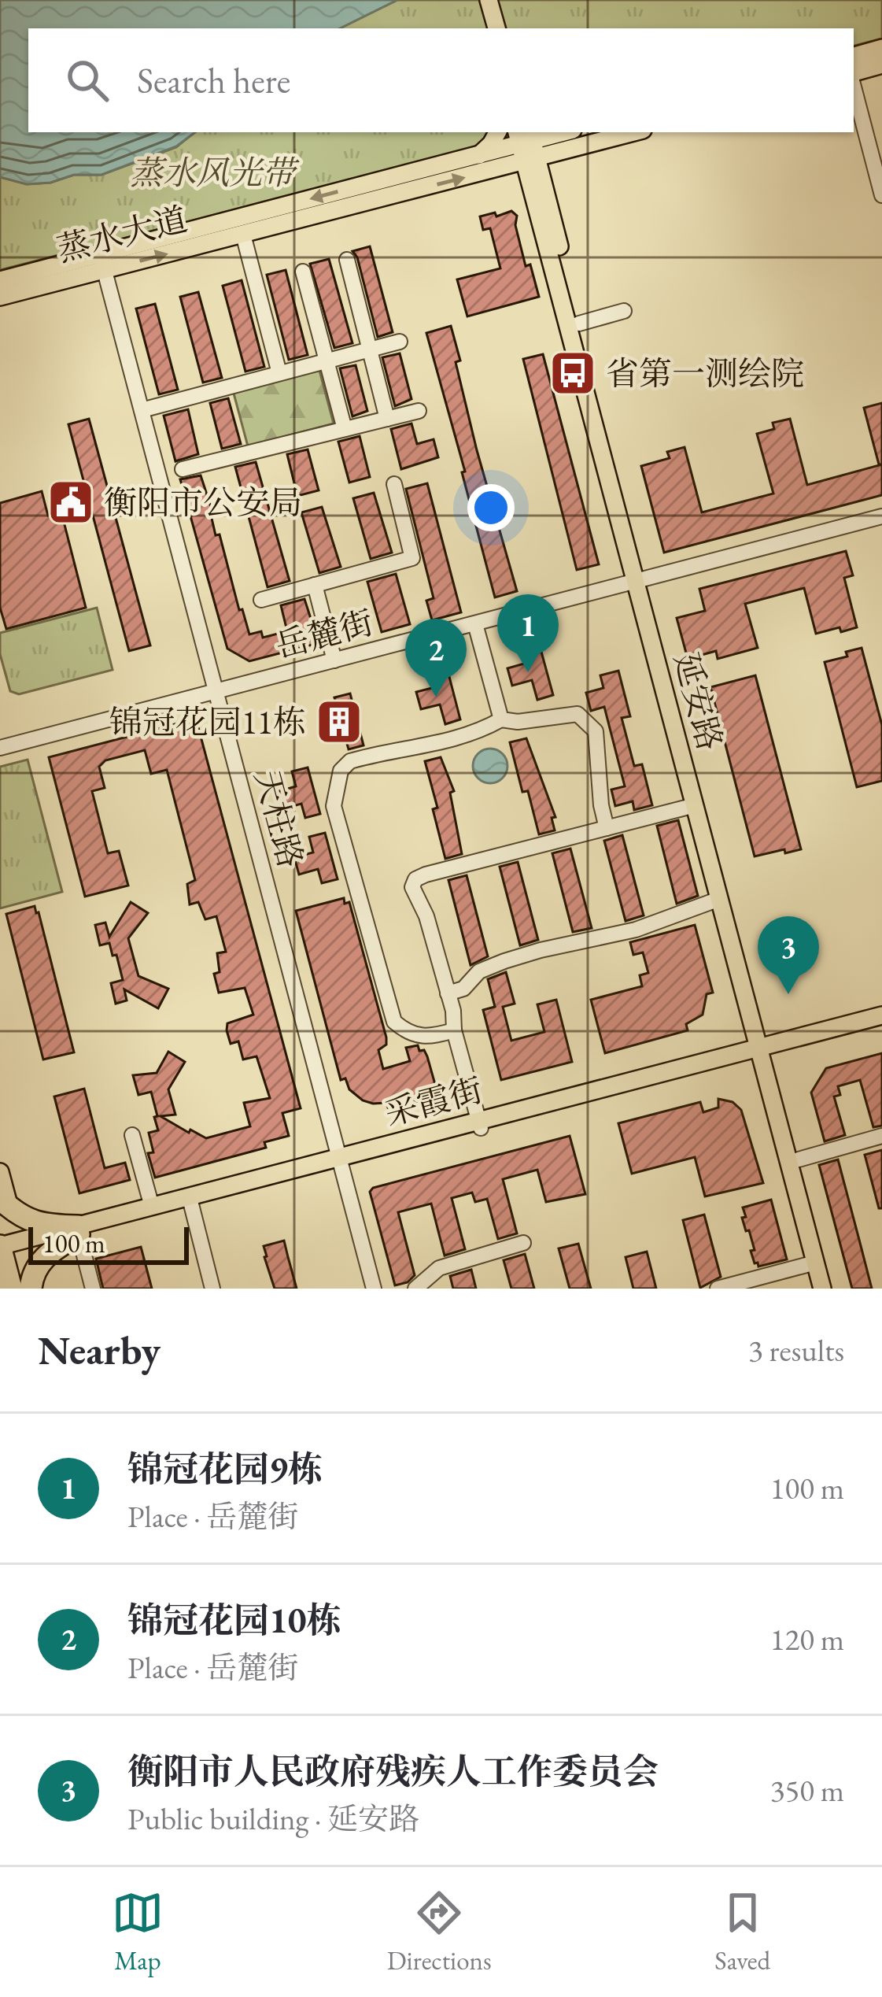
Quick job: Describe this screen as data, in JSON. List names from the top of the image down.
{
  "streets": {
    "main road": ["蒸水大道", "延安路", "采霞街"],
    "street": ["岳麓街", "天柱路"]
  },
  "crossings": [
    ["蒸水大道", "延安路"],
    ["蒸水大道", "天柱路"],
    ["岳麓街", "延安路"],
    ["岳麓街", "天柱路"],
    ["延安路", "采霞街"],
    ["天柱路", "采霞街"]
  ],
  "parks": ["蒸水风光带"],
  "places": {
    "bus stop": ["省第一测绘院"],
    "public building": ["衡阳市公安局"],
    "building": ["锦冠花园11栋"]
  },
  "scale_bar": "100 m",
  "page": {
    "search": "Search here",
    "pins": ["1", "2", "3"],
    "scale": "100 m",
    "heading": ["Nearby", "3 results"],
    "list": [
      {
        "mark": "1",
        "name": "锦冠花园9栋",
        "note": "Place · 岳麓街",
        "value": "100 m"
      },
      {
        "mark": "2",
        "name": "锦冠花园10栋",
        "note": "Place · 岳麓街",
        "value": "120 m"
      },
      {
        "mark": "3",
        "name": "衡阳市人民政府残疾人工作委员会",
        "note": "Public building · 延安路",
        "value": "350 m"
      }
    ],
    "nav": ["Map", "Directions", "Saved"]
  }
}
